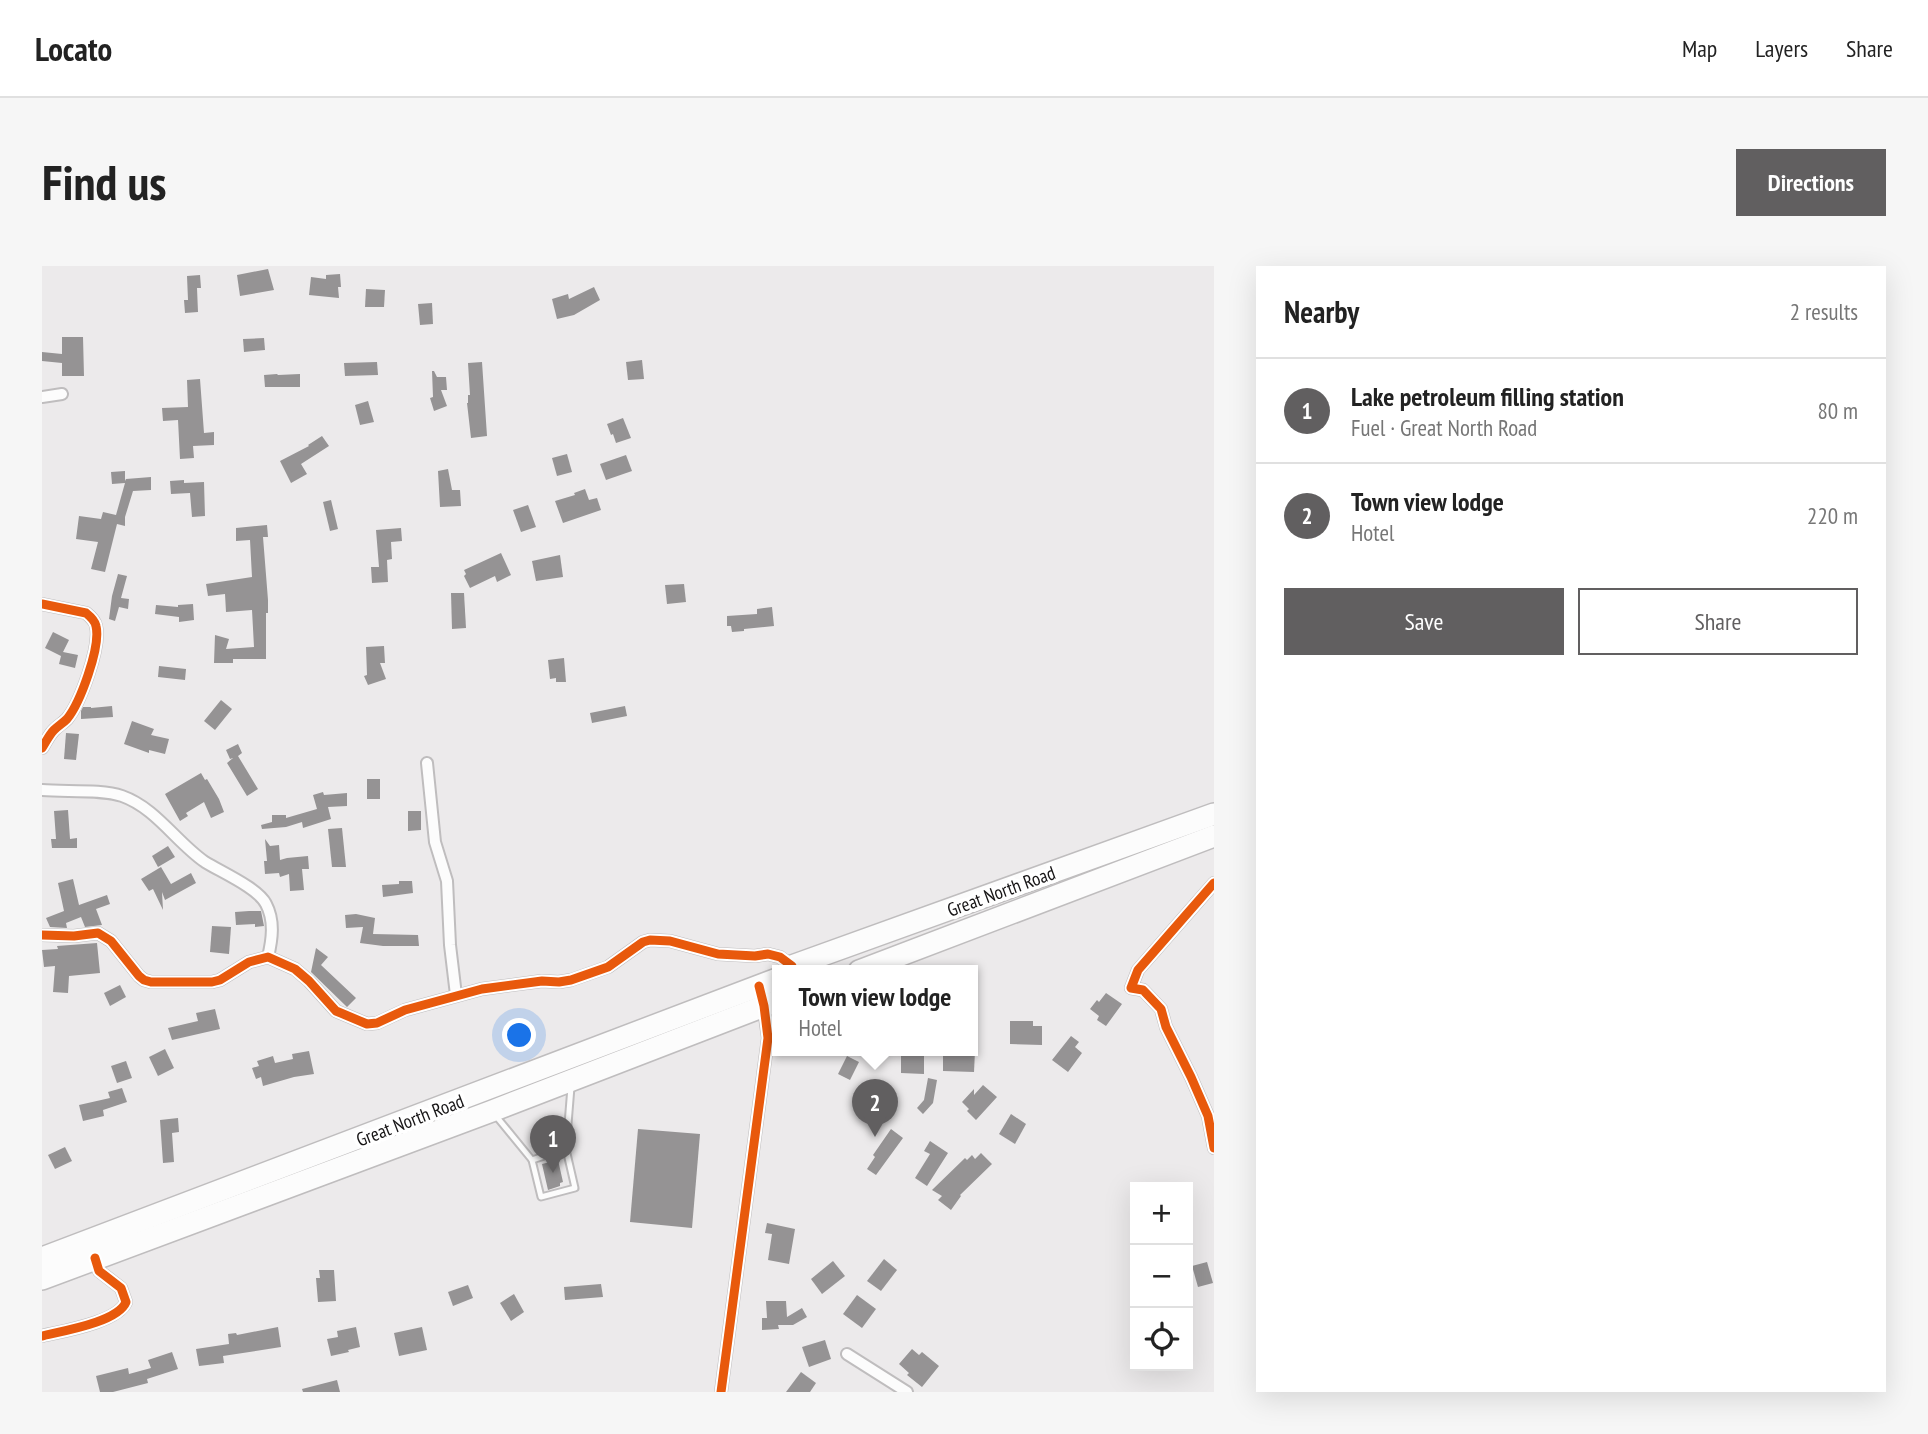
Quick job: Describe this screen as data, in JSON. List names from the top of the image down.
{
  "streets": {
    "highway": ["Great North Road"]
  },
  "page": {
    "header": "Locato",
    "nav": ["Map", "Layers", "Share"],
    "buttons": [
      "Directions",
      ["Save", "Share"]
    ],
    "title": "Find us",
    "heading": ["Nearby", "2 results"],
    "list": [
      {
        "mark": "1",
        "name": "Lake petroleum filling station",
        "note": "Fuel · Great North Road",
        "value": "80 m"
      },
      {
        "mark": "2",
        "name": "Town view lodge",
        "note": "Hotel",
        "value": "220 m"
      }
    ],
    "popup": ["Town view lodge", "Hotel"],
    "pins": ["2", "1"],
    "map_buttons": ["+", "−"]
  }
}
